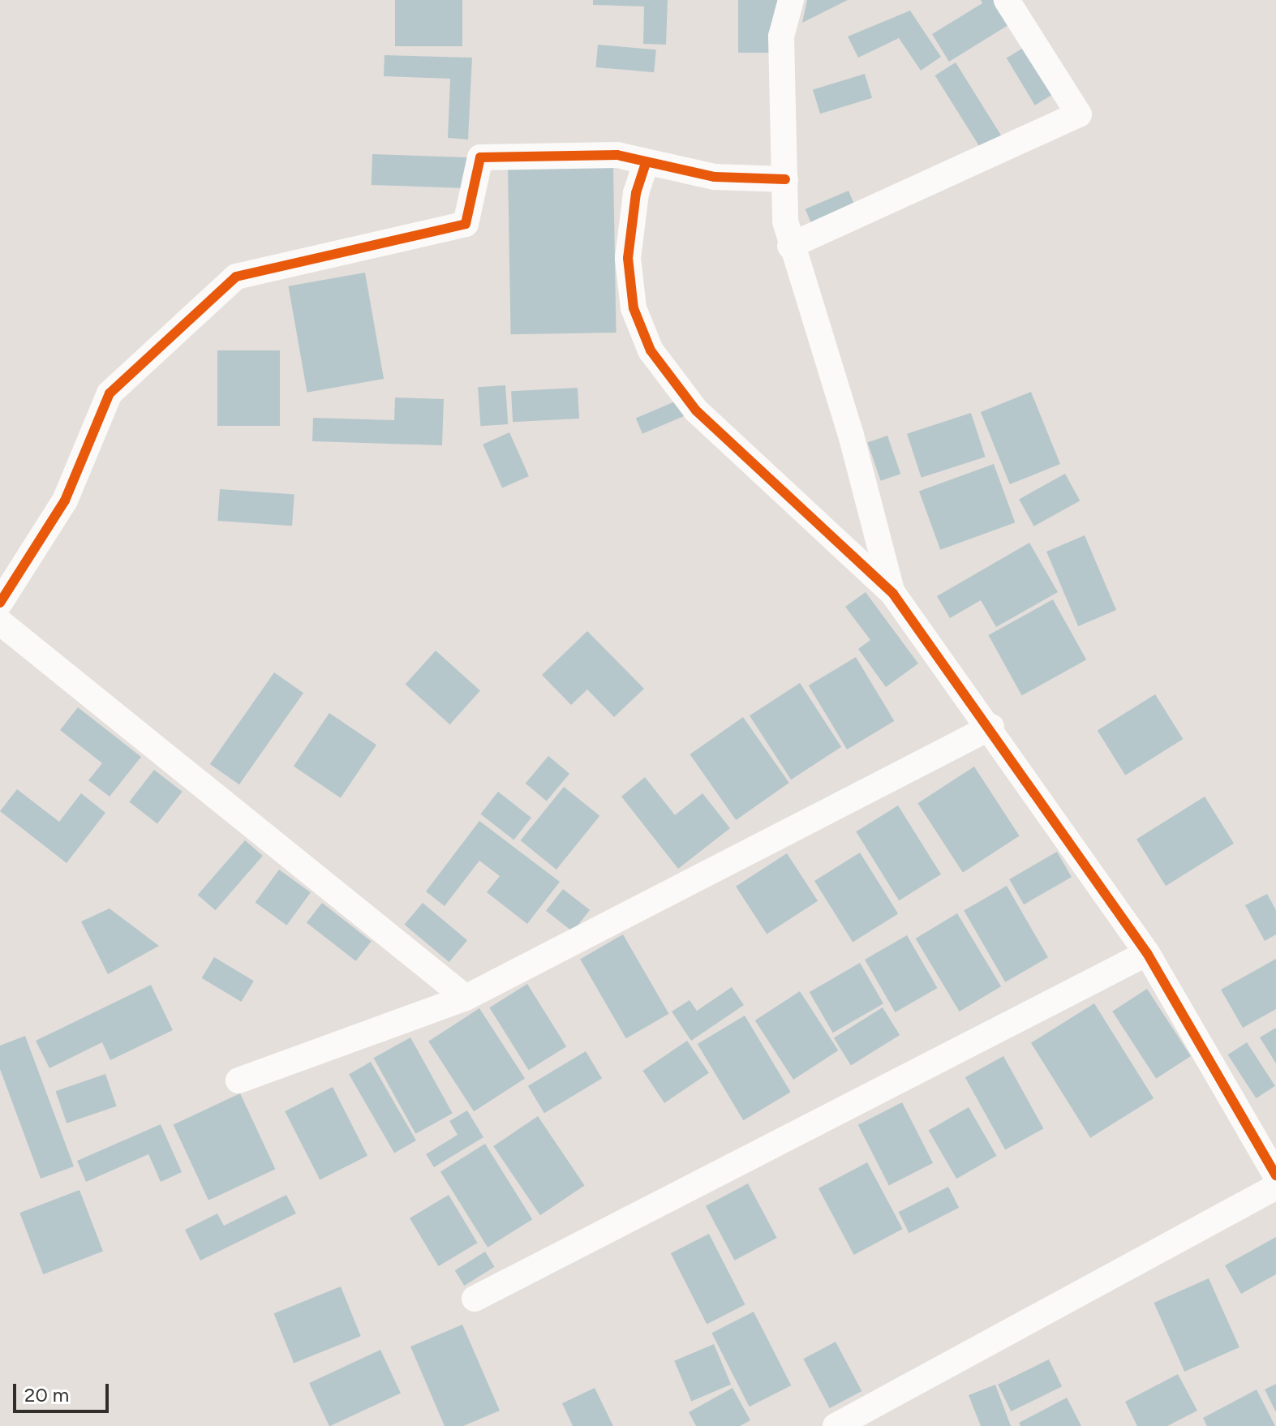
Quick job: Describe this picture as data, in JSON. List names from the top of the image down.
{
  "scale_bar": "20 m"
}
